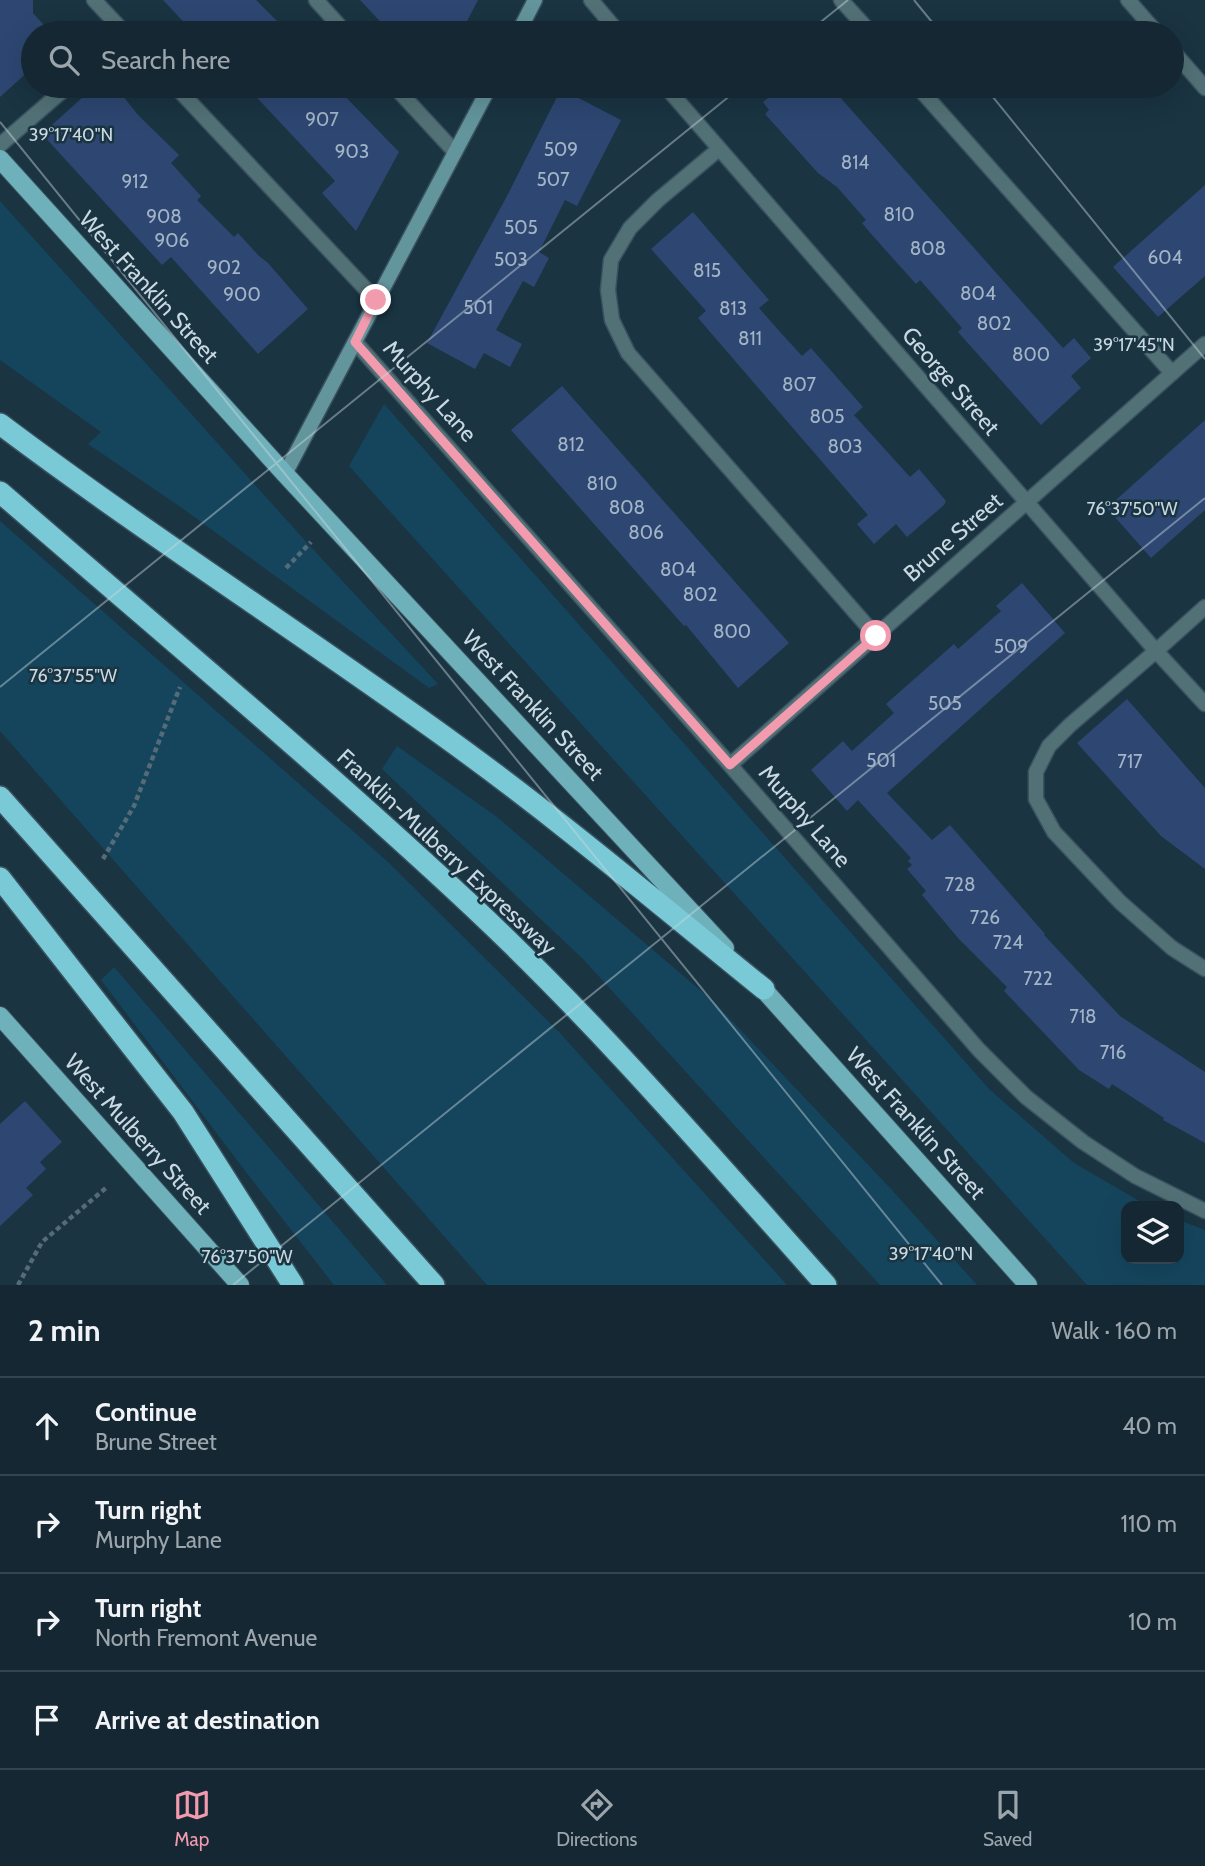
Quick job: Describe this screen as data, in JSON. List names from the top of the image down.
{
  "streets": {
    "highway": ["Franklin-Mulberry Expressway"],
    "main road": ["West Franklin Street", "West Mulberry Street"],
    "street": ["George Street", "Murphy Lane", "Brune Street"]
  },
  "crossings": [
    ["George Street", "Brune Street"],
    ["Murphy Lane", "Brune Street"]
  ],
  "house_numbers": [
    "907",
    "509",
    "903",
    "814",
    "507",
    "912",
    "810",
    "908",
    "505",
    "906",
    "808",
    "604",
    "503",
    "902",
    "815",
    "804",
    "900",
    "501",
    "813",
    "802",
    "811",
    "800",
    "807",
    "805",
    "812",
    "803",
    "810",
    "808",
    "806",
    "804",
    "802",
    "800",
    "509",
    "505",
    "501",
    "717",
    "728",
    "726",
    "724",
    "722",
    "718",
    "716"
  ],
  "page": {
    "search": "Search here",
    "heading": ["2 min", "Walk · 160 m"],
    "list": [
      ["Continue", "Brune Street", "40 m"],
      ["Turn right", "Murphy Lane", "110 m"],
      ["Turn right", "North Fremont Avenue", "10 m"],
      "Arrive at destination"
    ],
    "nav": ["Map", "Directions", "Saved"]
  },
  "coordinates": [
    "39°17'40\"N",
    "39°17'45\"N",
    "76°37'50\"W",
    "76°37'55\"W"
  ]
}
